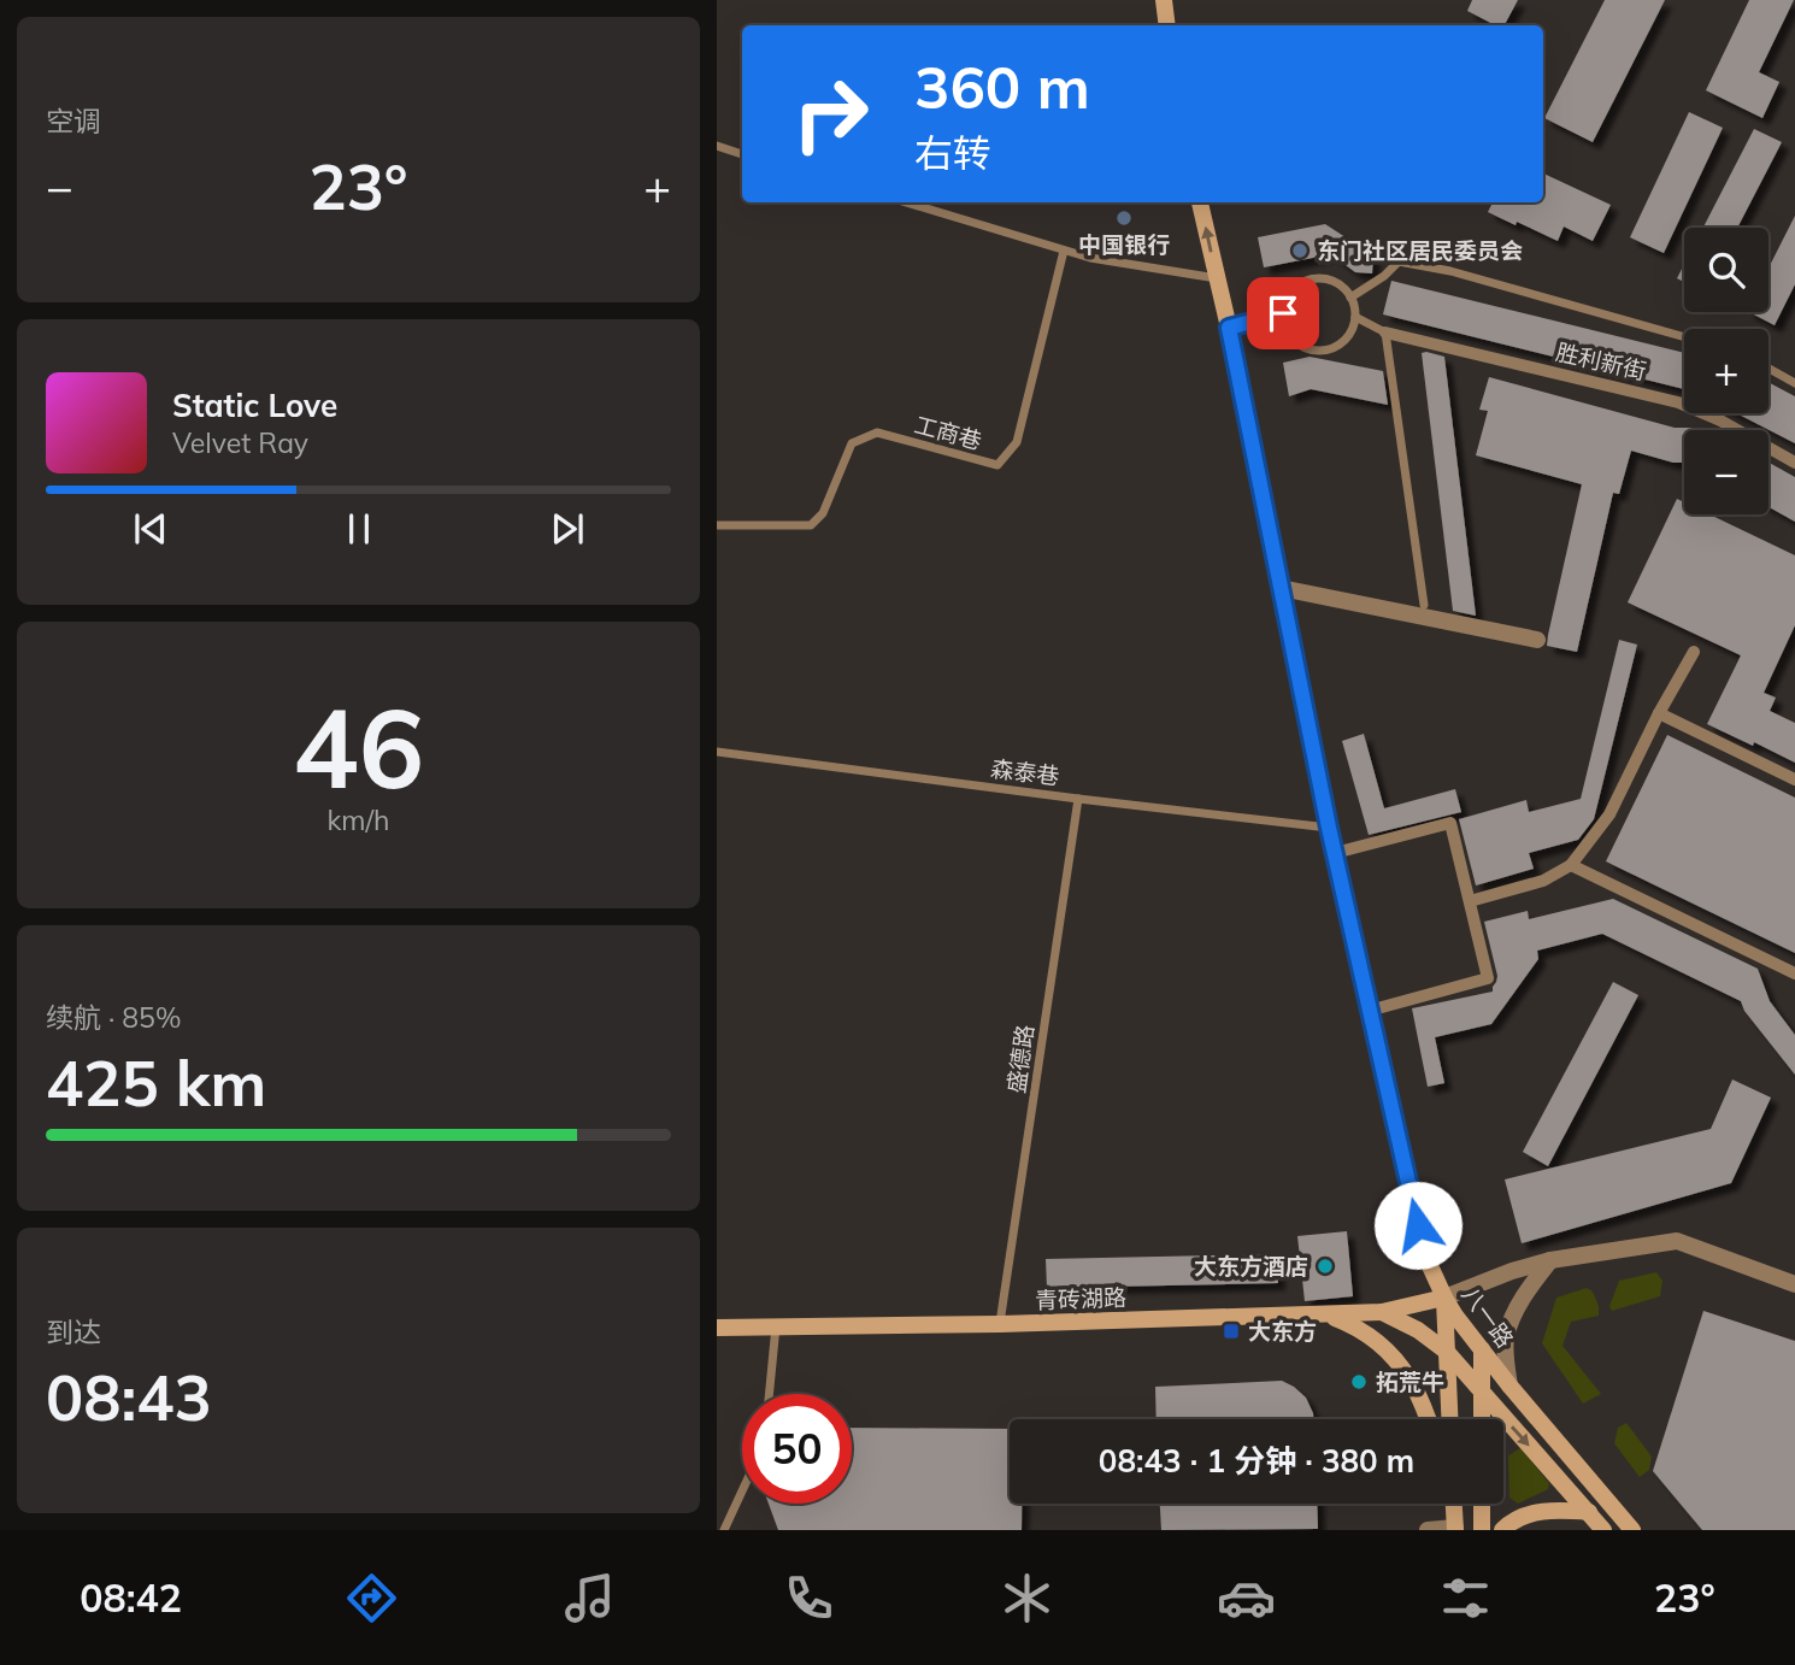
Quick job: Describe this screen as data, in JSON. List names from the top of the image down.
{
  "streets": {
    "main road": ["青砖湖路", "八一路"],
    "street": ["胜利新街"],
    "lane": ["工商巷", "森泰巷", "盛德路"]
  },
  "crossings": [
    ["森泰巷", "盛德路"],
    ["森泰巷", "八一路"],
    ["盛德路", "青砖湖路"],
    ["青砖湖路", "八一路"]
  ],
  "places": {
    "other": [
      "中国银行",
      "东门社区居民委员会",
      "大东方酒店",
      "拓荒牛"
    ],
    "transit": ["大东方"]
  },
  "page": {
    "tile": [
      "空调",
      ["46", "km/h"],
      ["续航 · 85%", "425 km"],
      ["到达", "08:43"]
    ],
    "turn": ["360 m", "右转"],
    "heat": ["−", "23°", "+"],
    "map_buttons": ["+", "−"],
    "song": ["Static Love", "Velvet Ray"],
    "limit": "50",
    "trip": "08:43 · 1 分钟 · 380 m",
    "tabs": ["08:42", "23°"]
  }
}
